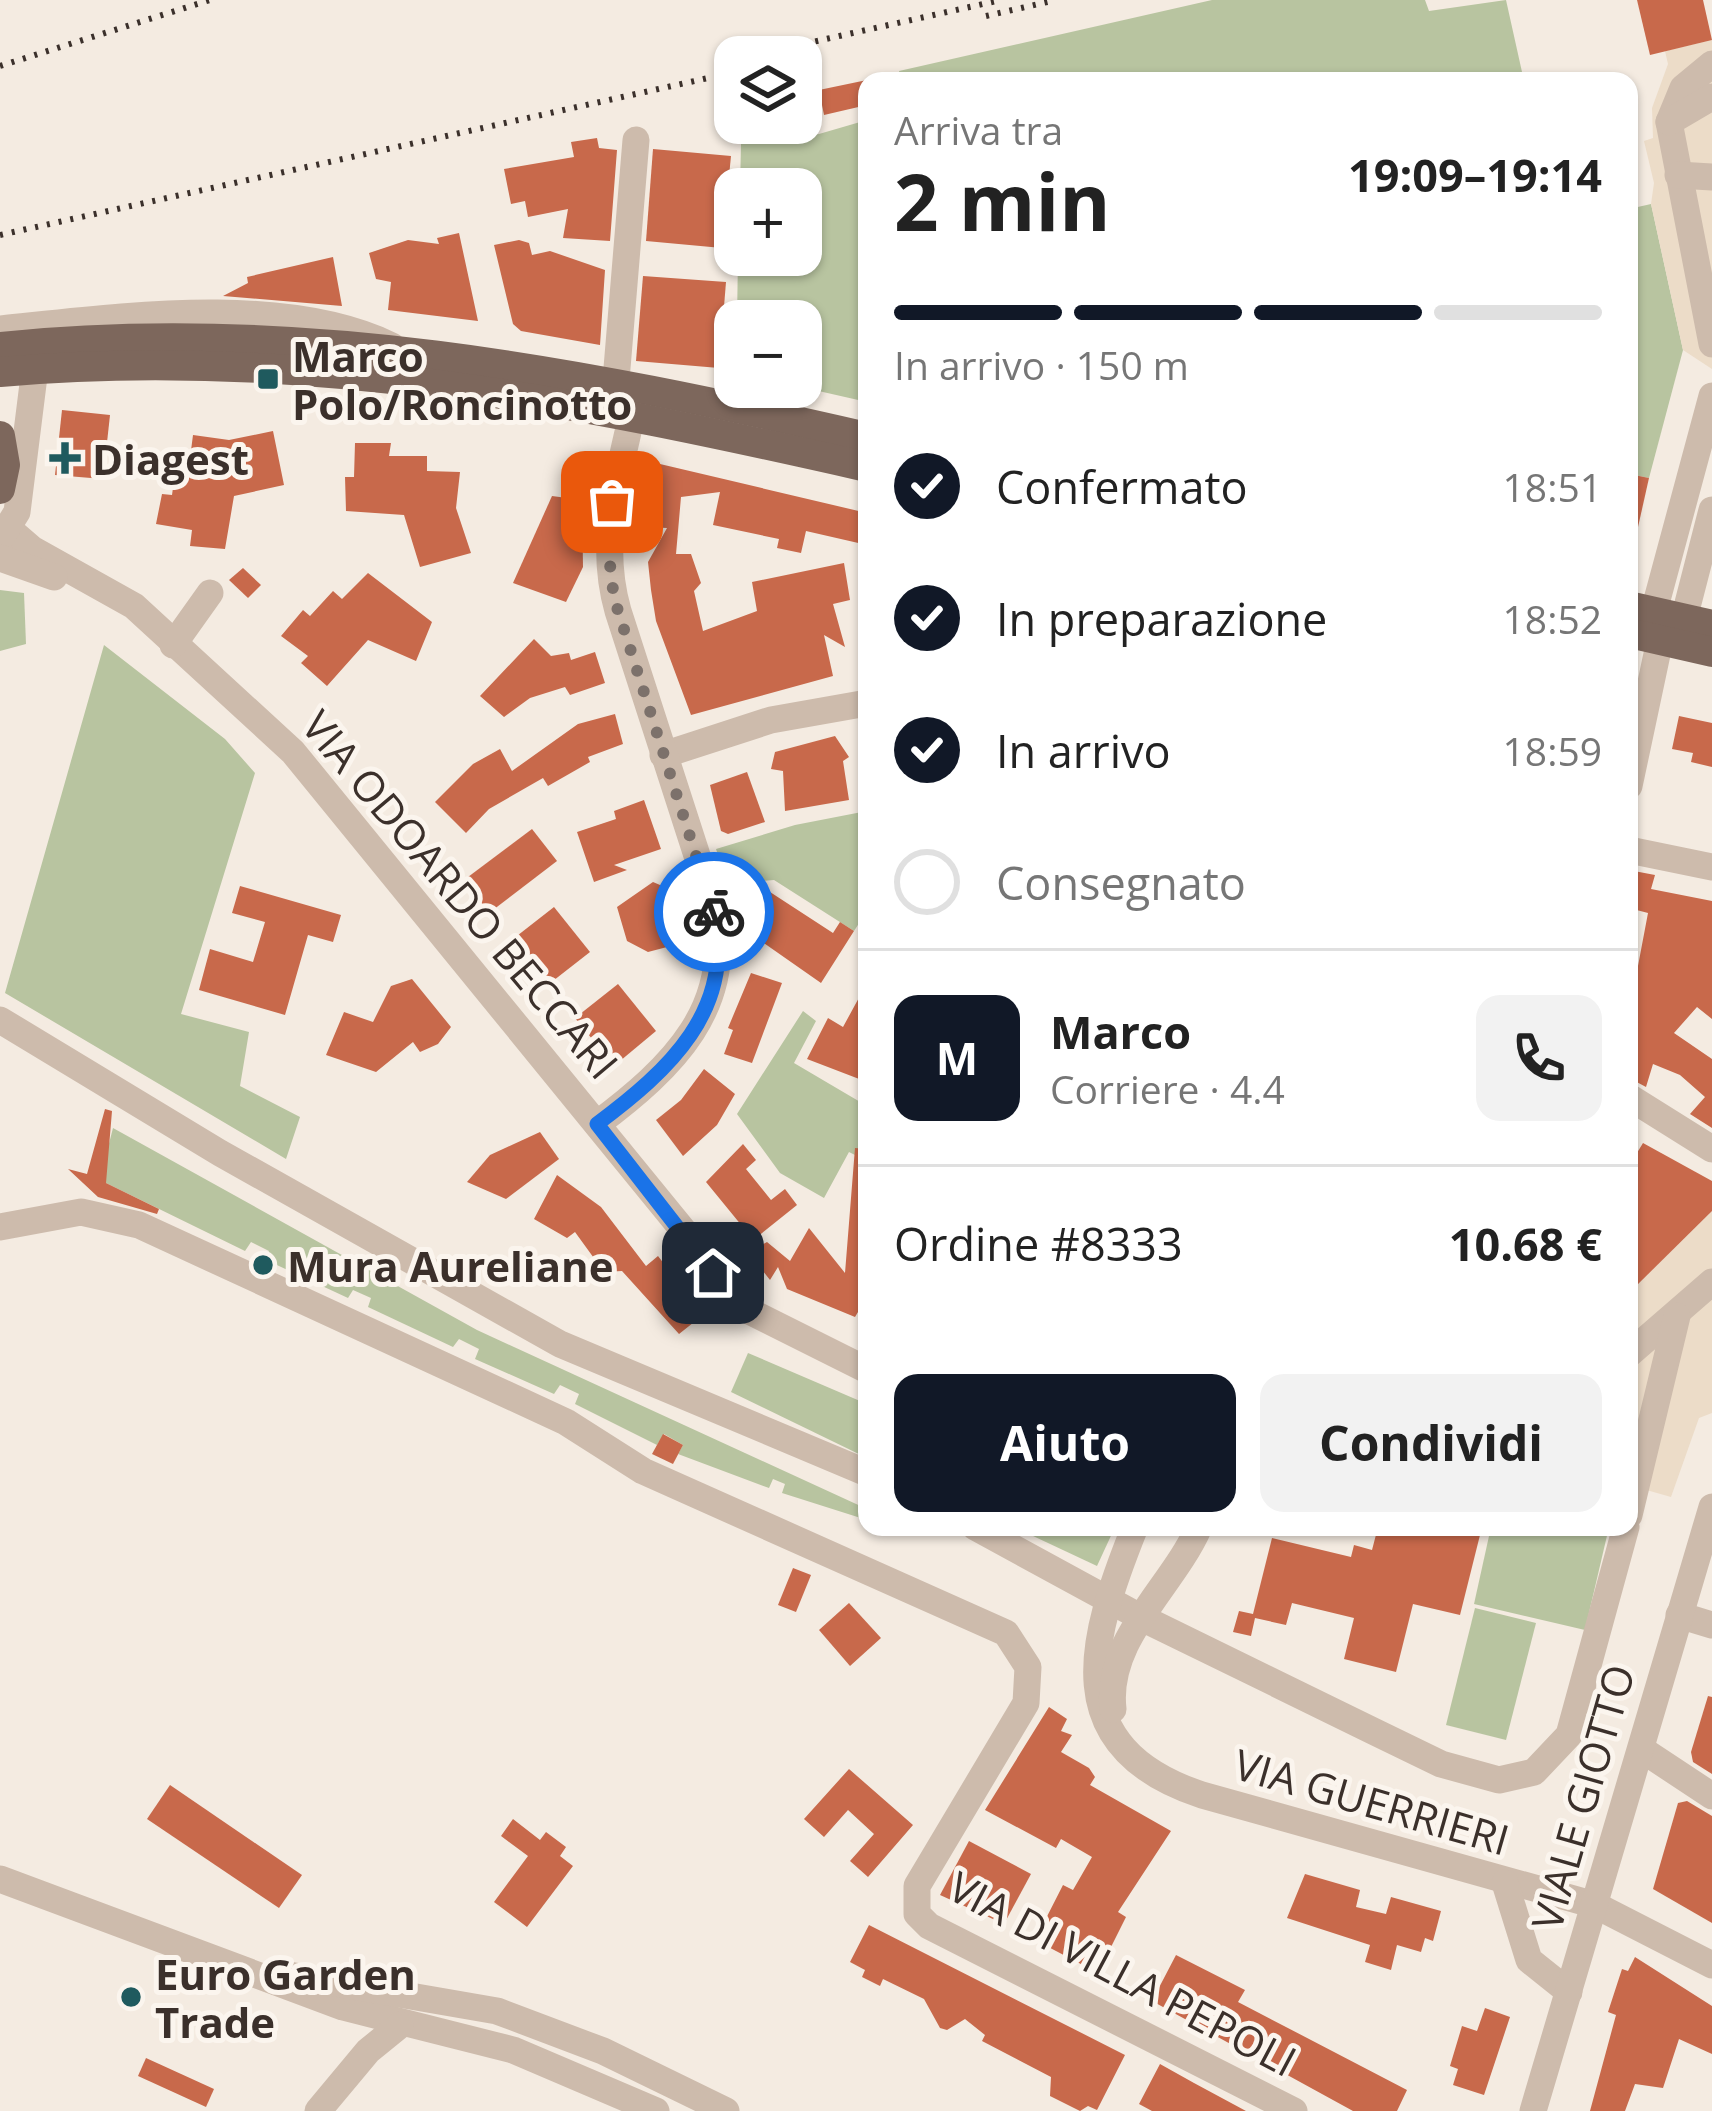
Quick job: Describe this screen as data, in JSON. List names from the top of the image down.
{
  "streets": {
    "street": [
      "VIA ODOARDO BECCARI",
      "VIALE GIOTTO",
      "VIA GUERRIERI",
      "VIA DI VILLA PEPOLI"
    ]
  },
  "crossings": [
    ["VIALE GIOTTO", "VIA GUERRIERI"]
  ],
  "places": {
    "transit": ["Marco Polo/Roncinotto"],
    "health": ["Diagest"],
    "other": ["Mura Aureliane", "Euro Garden Trade"]
  },
  "page": {
    "map_buttons": ["+", "−"],
    "heading": ["2 min", "Arriva tra", "19:09–19:14"],
    "panel": [
      "Marco",
      "Corriere · 4.4",
      "Ordine #8333",
      "10.68 €"
    ],
    "bar": "In arrivo · 150 m",
    "list": [
      ["Confermato", "18:51"],
      ["In preparazione", "18:52"],
      ["In arrivo", "18:59"],
      "Consegnato"
    ],
    "round": "M",
    "buttons": ["Aiuto", "Condividi"]
  }
}
